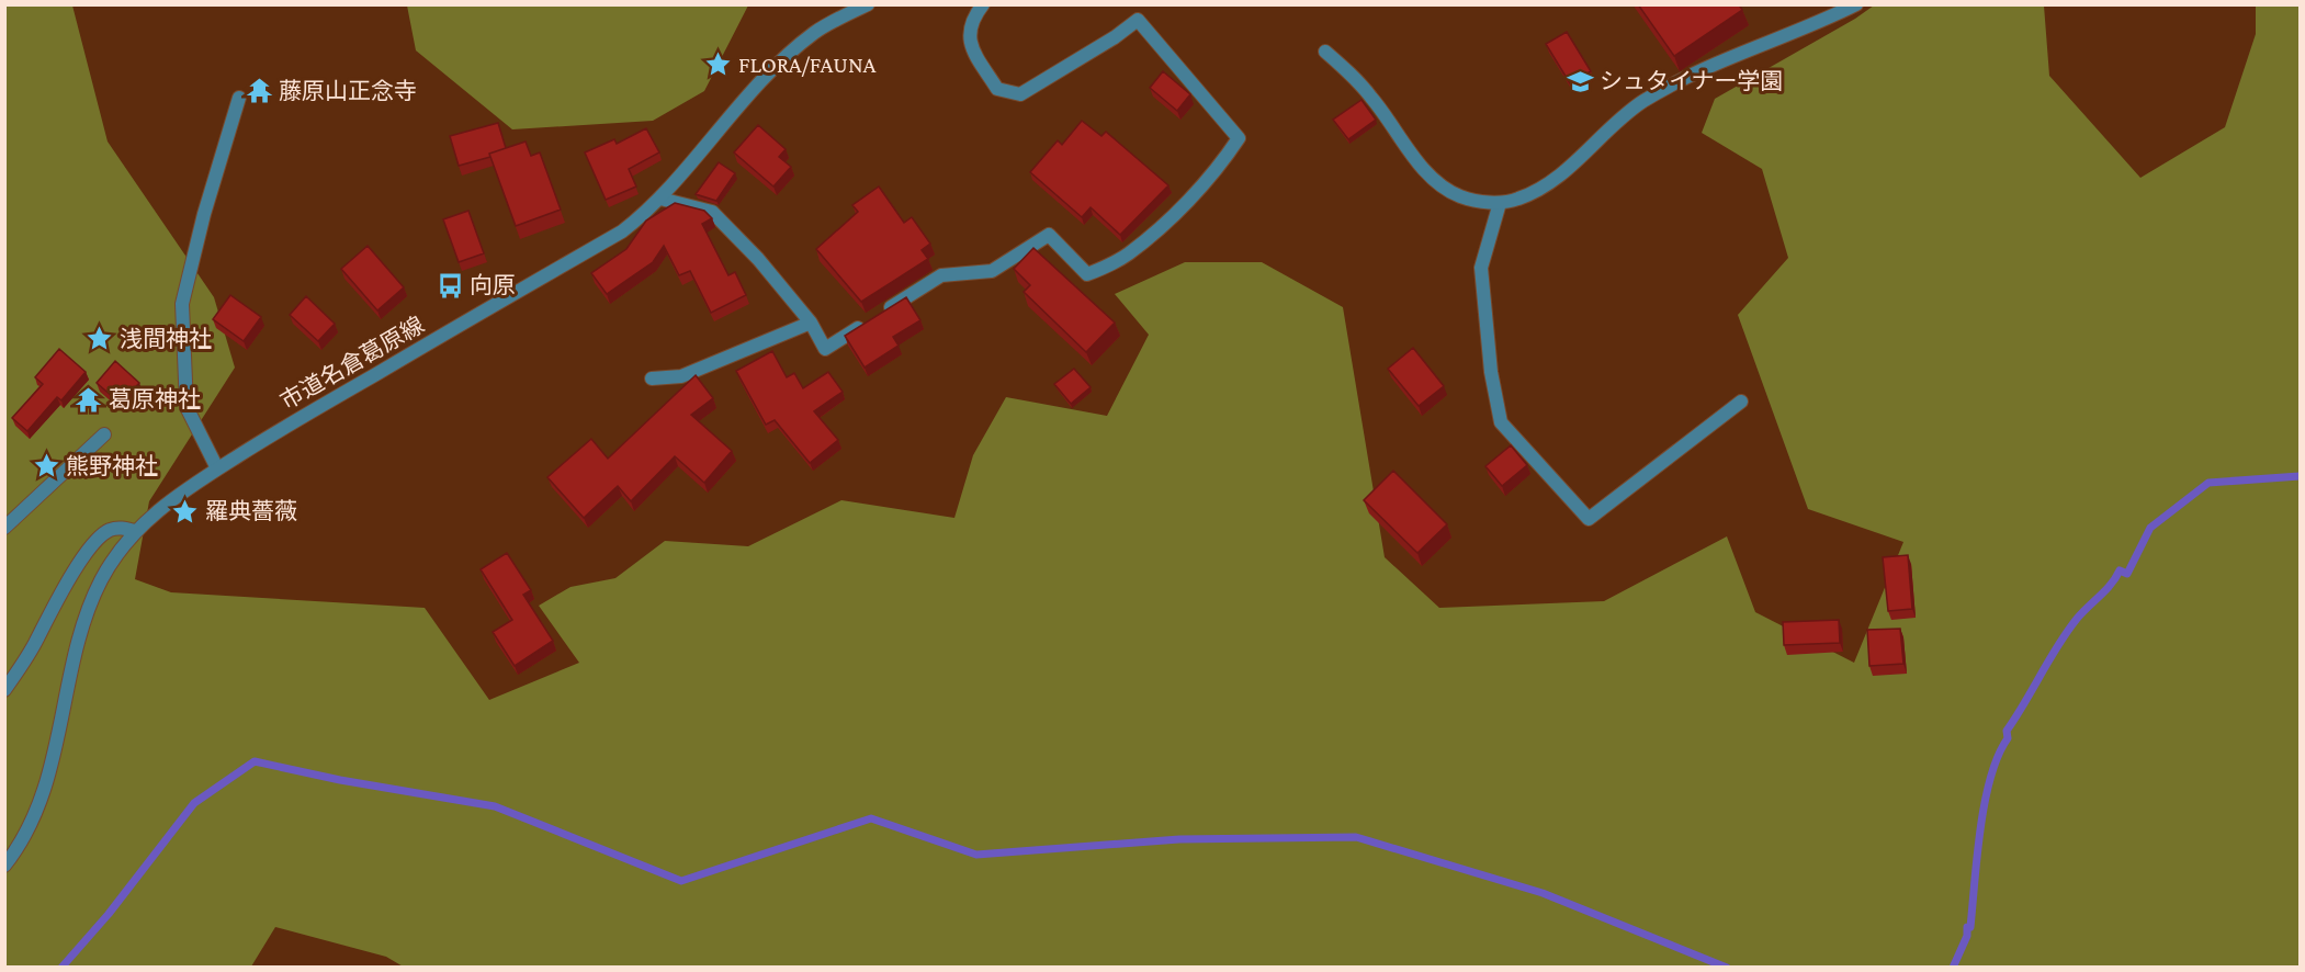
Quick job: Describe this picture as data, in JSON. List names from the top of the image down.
{
  "streets": {
    "street": ["市道名倉葛原線"]
  },
  "places": {
    "place": [
      "FLORA/FAUNA",
      "浅間神社",
      "熊野神社",
      "羅典薔薇"
    ],
    "school or university": ["シュタイナー学園"],
    "temple": ["藤原山正念寺", "葛原神社"],
    "bus stop": ["向原"]
  }
}
